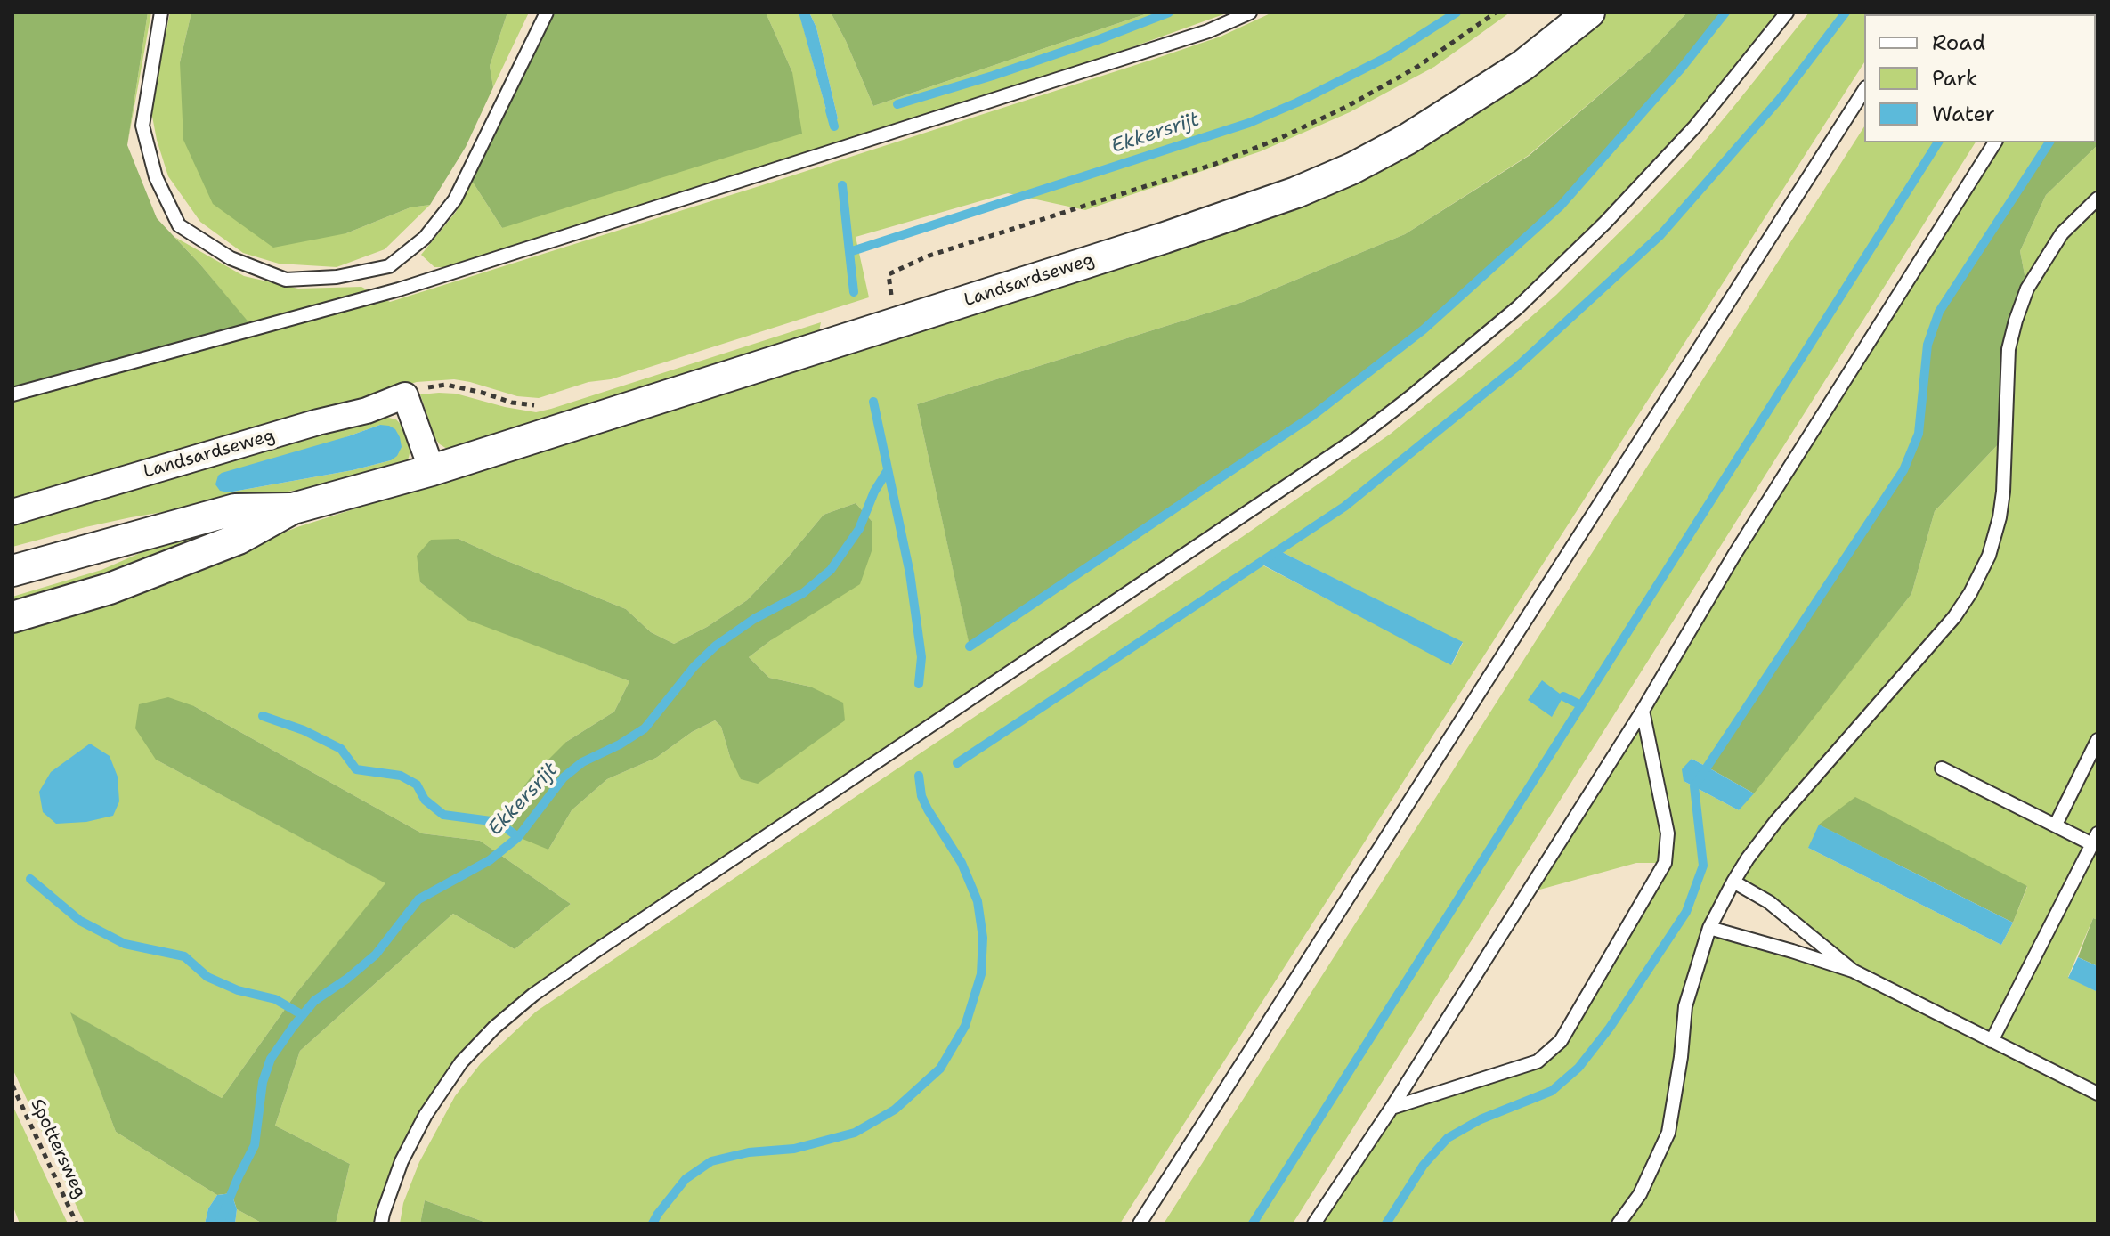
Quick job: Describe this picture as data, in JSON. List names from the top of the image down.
{
  "streets": {
    "street": ["Landsardseweg"],
    "path": ["Spottersweg"]
  },
  "water": ["Ekkersrijt"],
  "legend": ["Road", "Park", "Water"]
}
